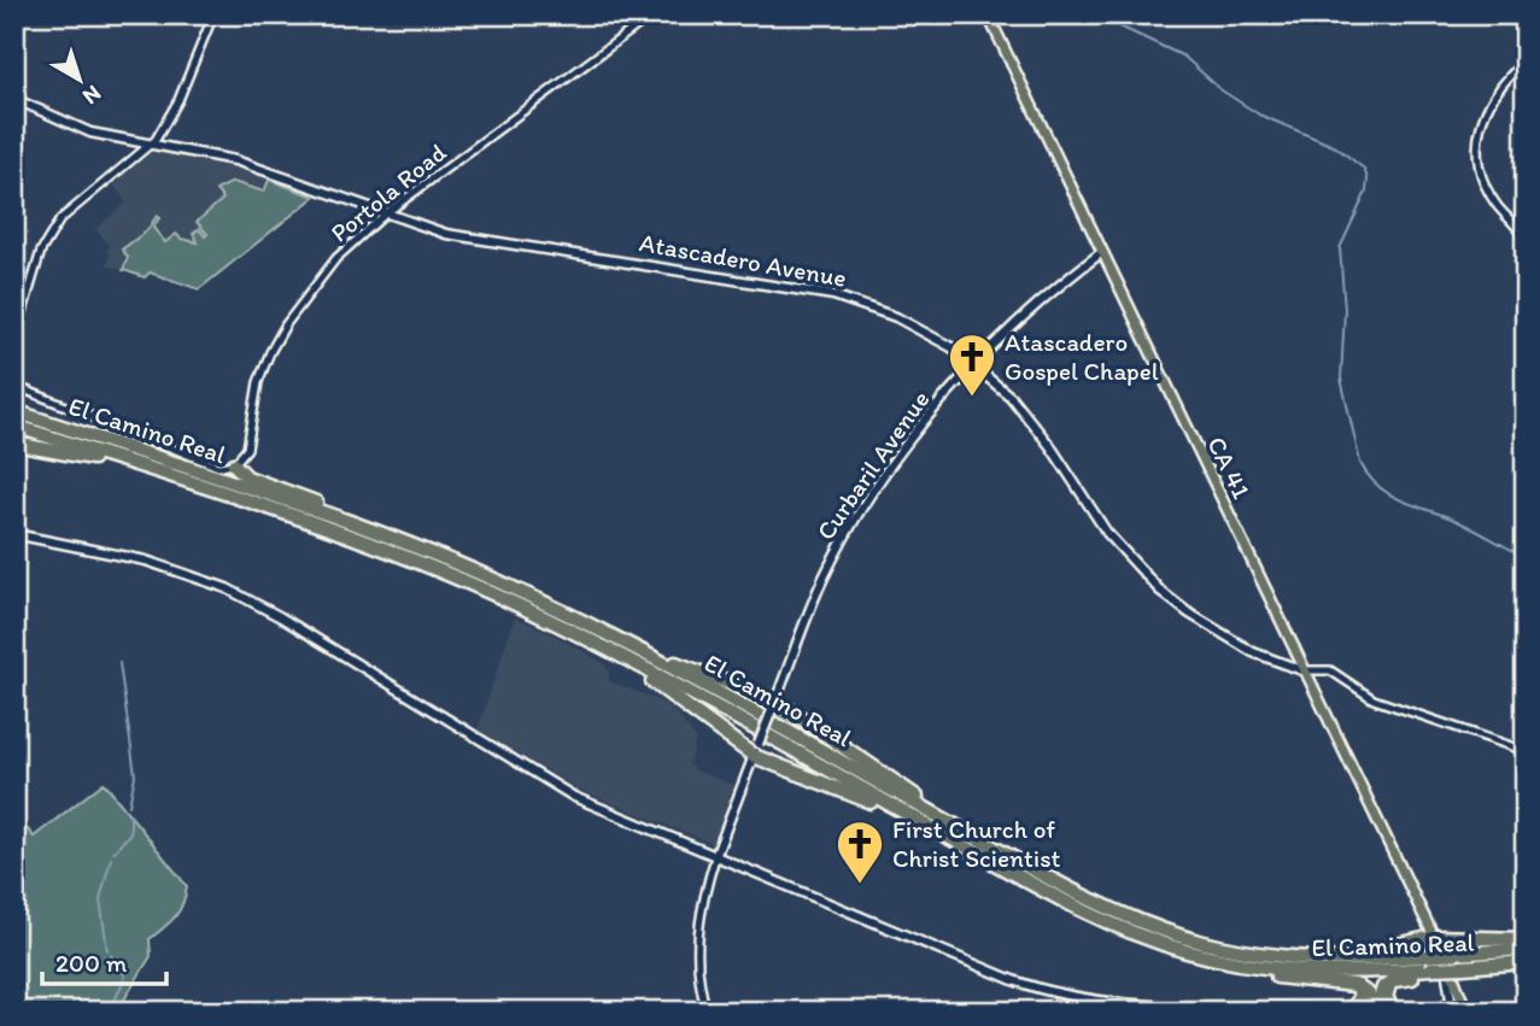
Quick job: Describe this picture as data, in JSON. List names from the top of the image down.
{
  "streets": {
    "highway": ["El Camino Real"],
    "main road": ["Atascadero Avenue", "Curbaril Avenue", "CA 41"],
    "street": ["Portola Road"]
  },
  "crossings": [
    ["Portola Road", "Atascadero Avenue"],
    ["Atascadero Avenue", "Curbaril Avenue"],
    ["Atascadero Avenue", "CA 41"],
    ["El Camino Real", "CA 41"],
    ["Curbaril Avenue", "CA 41"]
  ],
  "places": {
    "church": ["Atascadero Gospel Chapel", "First Church of Christ Scientist"]
  },
  "scale_bar": "200 m",
  "north": "bottom right"
}
